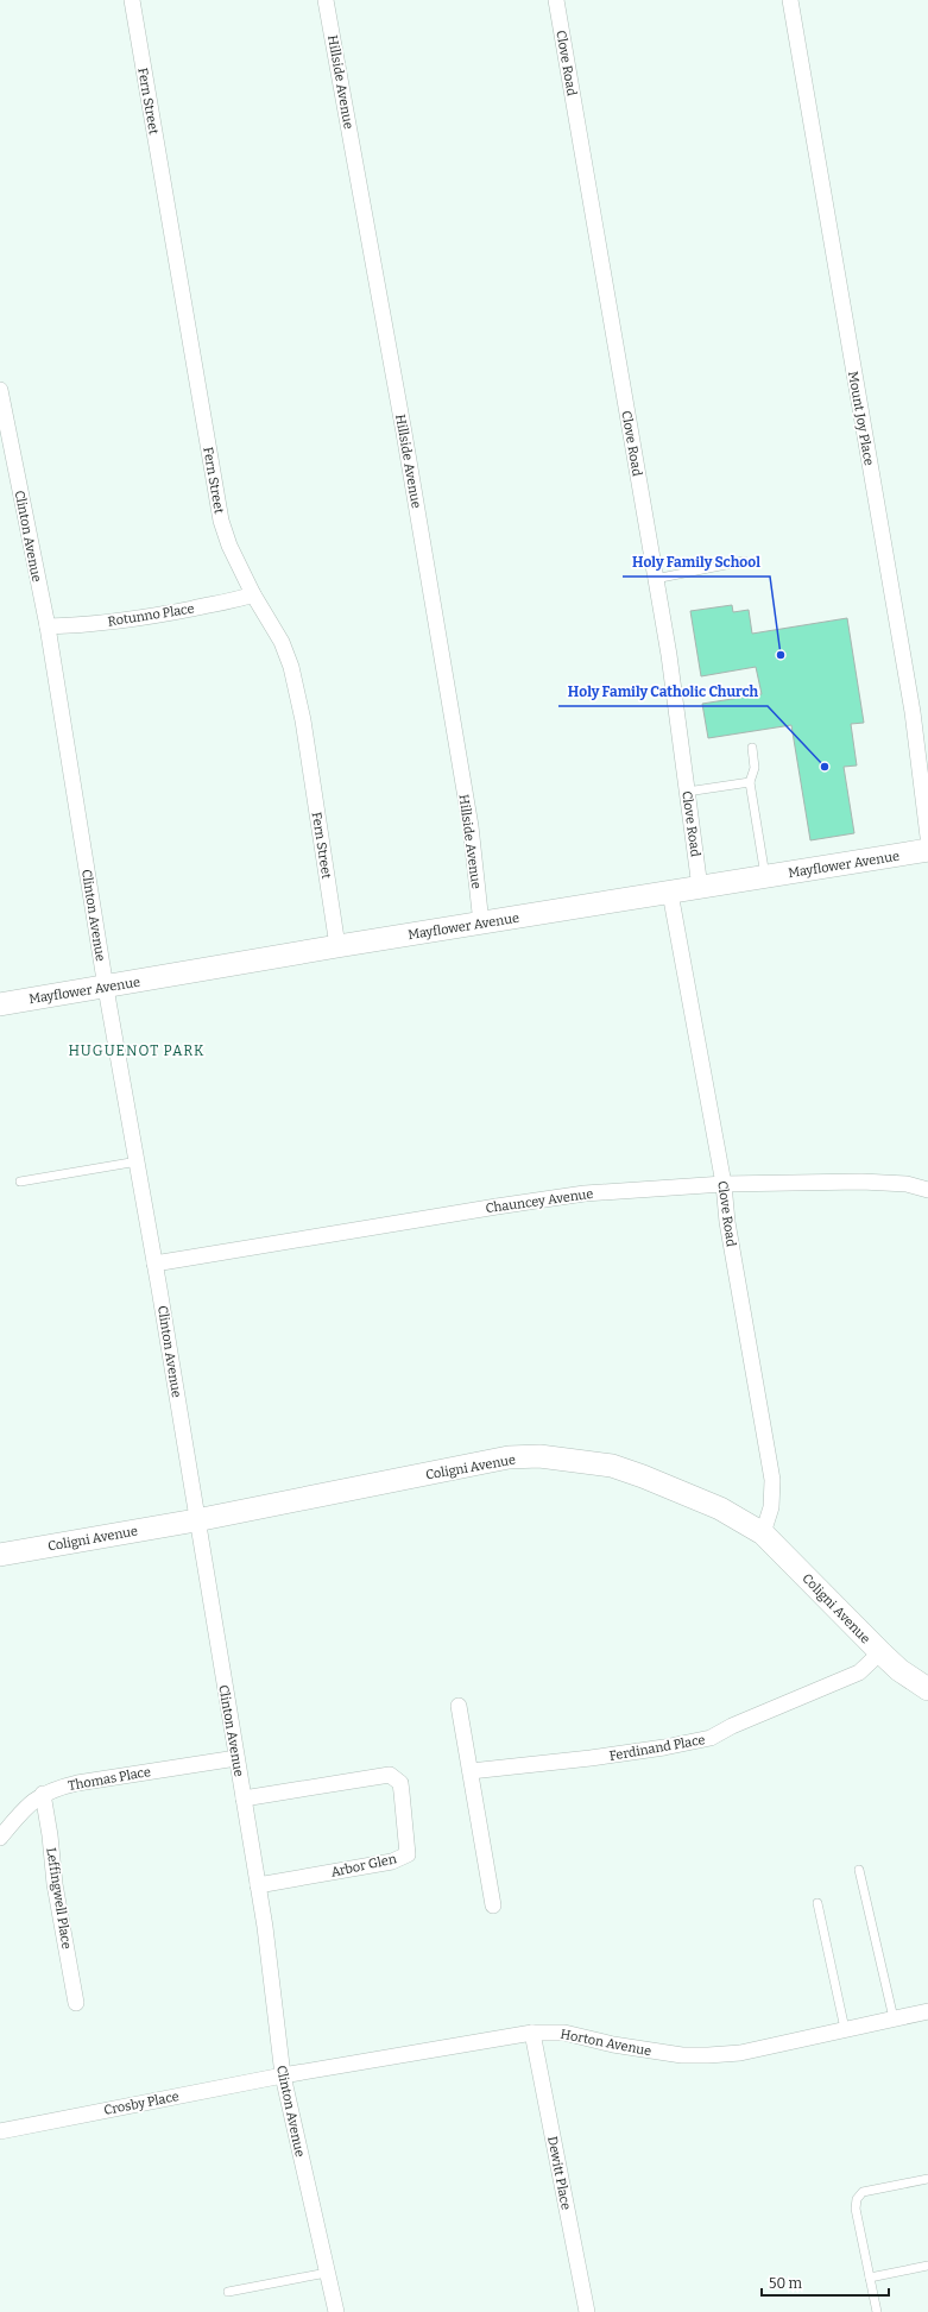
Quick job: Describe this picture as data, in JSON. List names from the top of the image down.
{
  "streets": {
    "street": [
      "Clove Road",
      "Hillside Avenue",
      "Fern Street",
      "Mount Joy Place",
      "Clinton Avenue",
      "Rotunno Place",
      "Mayflower Avenue",
      "Chauncey Avenue",
      "Coligni Avenue",
      "Ferdinand Place",
      "Thomas Place",
      "Arbor Glen",
      "Leffingwell Place",
      "Horton Avenue",
      "Crosby Place",
      "Dewitt Place"
    ]
  },
  "crossings": [
    ["Clove Road", "Mayflower Avenue"],
    ["Clove Road", "Chauncey Avenue"],
    ["Clove Road", "Coligni Avenue"],
    ["Hillside Avenue", "Mayflower Avenue"],
    ["Fern Street", "Rotunno Place"],
    ["Fern Street", "Mayflower Avenue"],
    ["Clinton Avenue", "Rotunno Place"],
    ["Clinton Avenue", "Mayflower Avenue"],
    ["Clinton Avenue", "Chauncey Avenue"],
    ["Clinton Avenue", "Coligni Avenue"],
    ["Clinton Avenue", "Thomas Place"],
    ["Clinton Avenue", "Arbor Glen"],
    ["Clinton Avenue", "Horton Avenue"],
    ["Clinton Avenue", "Crosby Place"],
    ["Coligni Avenue", "Ferdinand Place"],
    ["Thomas Place", "Leffingwell Place"],
    ["Horton Avenue", "Crosby Place"],
    ["Horton Avenue", "Dewitt Place"]
  ],
  "districts": ["HUGUENOT PARK"],
  "places": ["Holy Family School", "Holy Family Catholic Church"],
  "scale_bar": "50 m"
}
